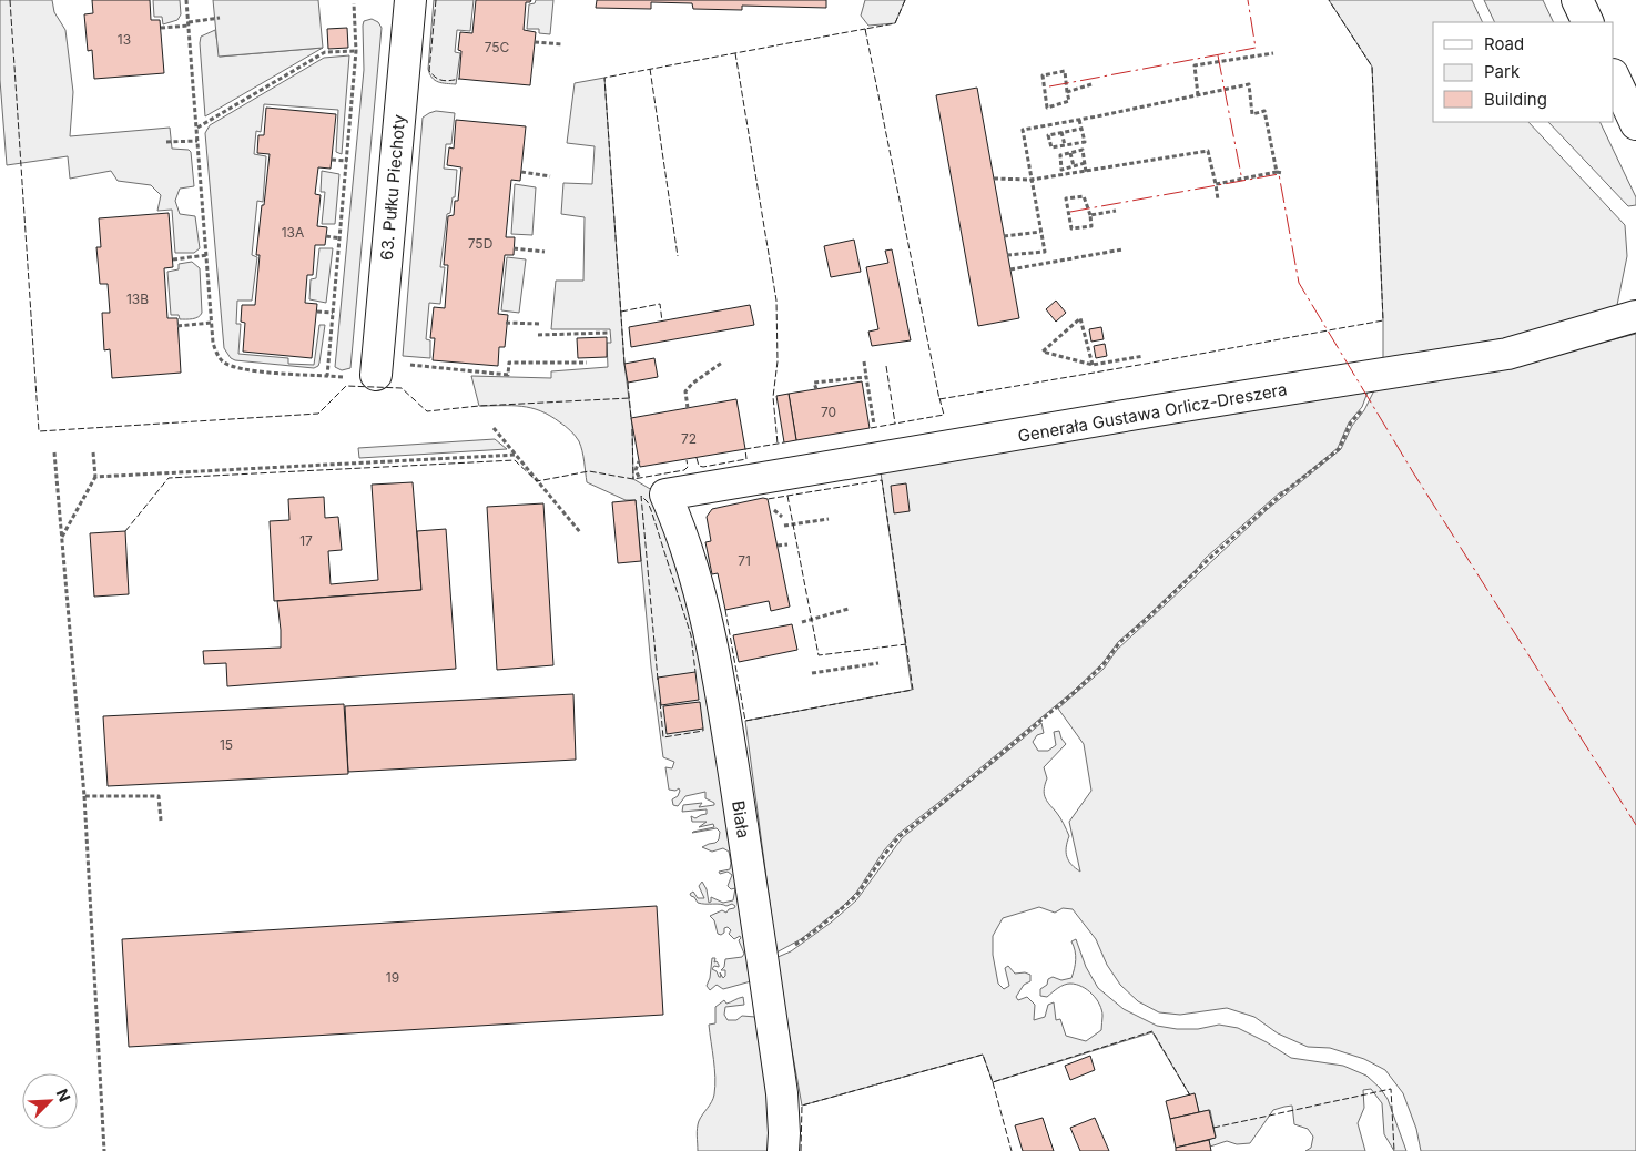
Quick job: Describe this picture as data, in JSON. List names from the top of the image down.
{
  "streets": {
    "street": ["63. Pułku Piechoty", "Generała Gustawa Orlicz-Dreszera", "Biała"]
  },
  "crossings": [
    ["Generała Gustawa Orlicz-Dreszera", "Biała"]
  ],
  "house_numbers": [
    "13",
    "75C",
    "13A",
    "75D",
    "13B",
    "70",
    "72",
    "17",
    "71",
    "15",
    "19"
  ],
  "legend": ["Road", "Park", "Building"],
  "north": "top right"
}
